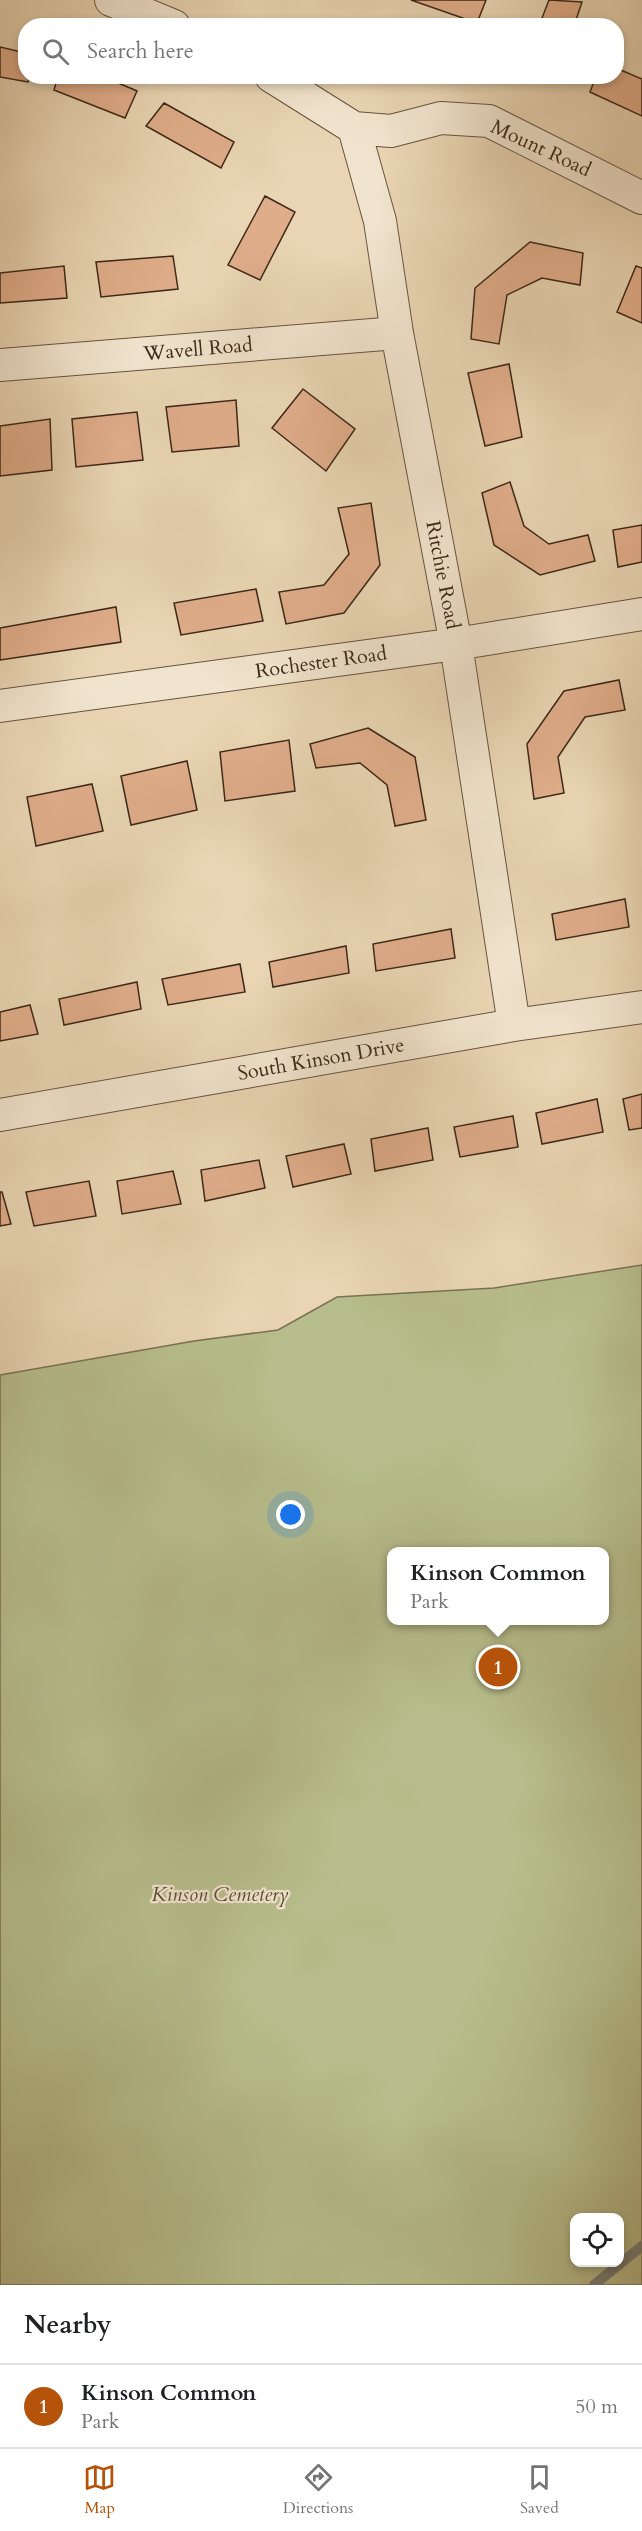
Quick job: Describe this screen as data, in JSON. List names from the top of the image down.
{
  "streets": {
    "street": [
      "Mount Road",
      "Wavell Road",
      "Ritchie Road",
      "Rochester Road",
      "South Kinson Drive"
    ]
  },
  "crossings": [
    ["Mount Road", "Ritchie Road"],
    ["Wavell Road", "Ritchie Road"],
    ["Ritchie Road", "Rochester Road"],
    ["Ritchie Road", "South Kinson Drive"]
  ],
  "parks": ["Kinson Cemetery"],
  "page": {
    "search": "Search here",
    "popup": ["Kinson Common", "Park"],
    "pins": "1",
    "heading": "Nearby",
    "list": [
      {
        "mark": "1",
        "name": "Kinson Common",
        "note": "Park",
        "value": "50 m"
      }
    ],
    "nav": ["Map", "Directions", "Saved"]
  }
}
